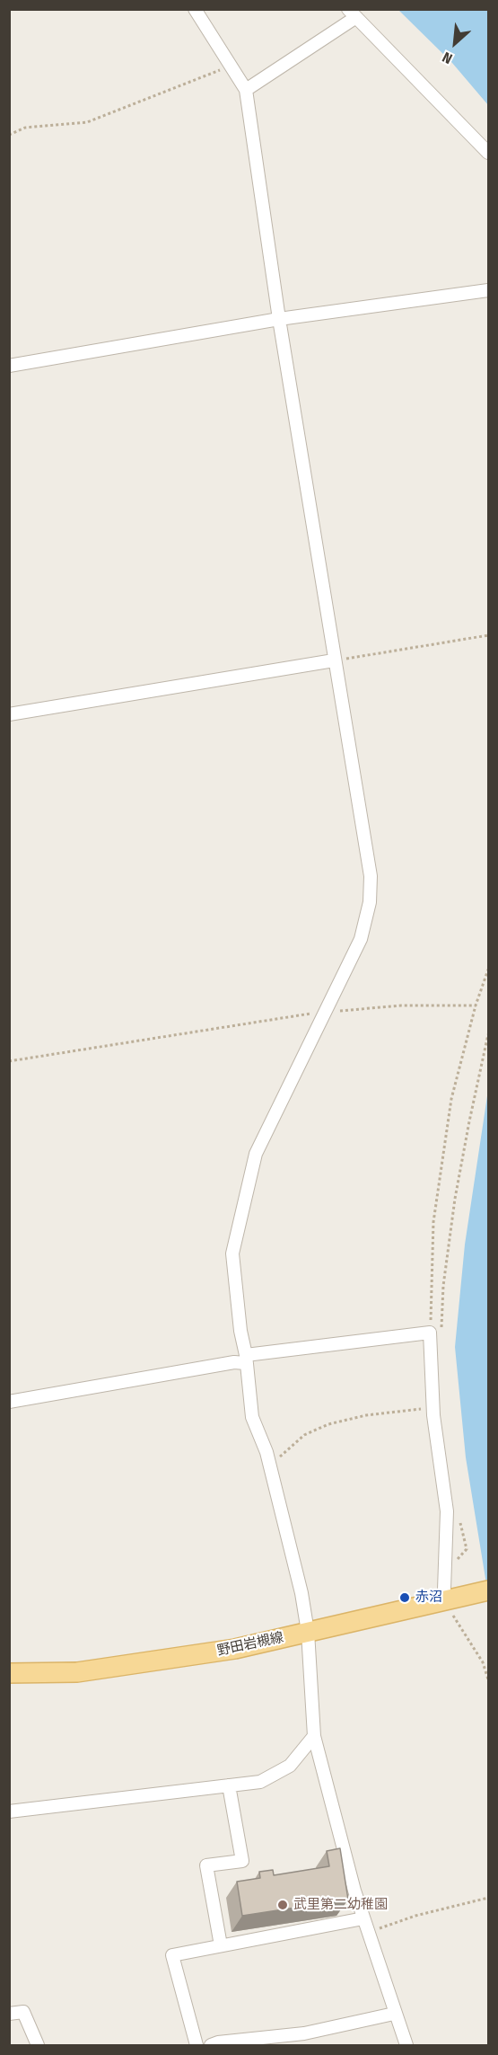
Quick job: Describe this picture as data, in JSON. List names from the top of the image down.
{
  "streets": {
    "main road": ["野田岩槻線"]
  },
  "places": ["赤沼", "武里第二幼稚園"],
  "north": "bottom left"
}
